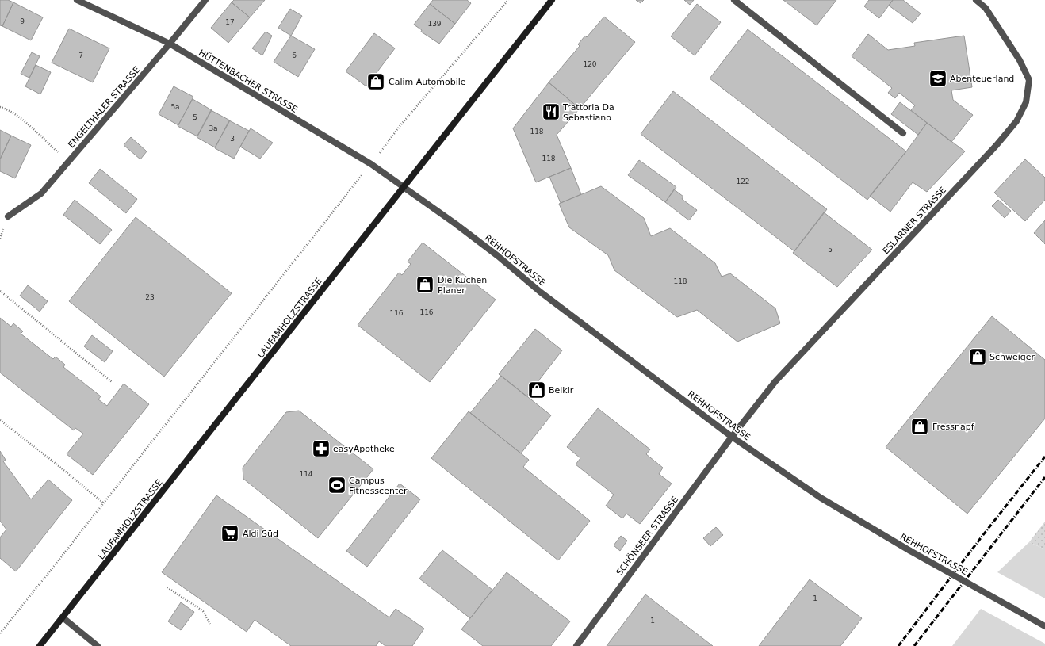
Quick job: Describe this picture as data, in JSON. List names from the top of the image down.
{
  "streets": {
    "main road": ["LAUFAMHOLZSTRASSE"],
    "street": [
      "HÜTTENBACHER STRASSE",
      "ENGELTHALER STRASSE",
      "ESLARNER STRASSE",
      "REHHOFSTRASSE",
      "SCHÖNSEER STRASSE"
    ]
  },
  "crossings": [
    ["HÜTTENBACHER STRASSE", "ENGELTHALER STRASSE"],
    ["HÜTTENBACHER STRASSE", "REHHOFSTRASSE"],
    ["HÜTTENBACHER STRASSE", "LAUFAMHOLZSTRASSE"],
    ["ESLARNER STRASSE", "REHHOFSTRASSE"],
    ["ESLARNER STRASSE", "SCHÖNSEER STRASSE"],
    ["REHHOFSTRASSE", "LAUFAMHOLZSTRASSE"],
    ["REHHOFSTRASSE", "SCHÖNSEER STRASSE"]
  ],
  "places": {
    "school or university": ["Abenteuerland"],
    "shop": [
      "Calim Automobile",
      "Die Küchen Planer",
      "Schweiger",
      "Belkir",
      "Fressnapf"
    ],
    "restaurant": ["Trattoria Da Sebastiano"],
    "pharmacy": ["easyApotheke"],
    "sports": ["Campus Fitnesscenter"],
    "supermarket": ["Aldi Süd"]
  },
  "house_numbers": [
    "9",
    "17",
    "139",
    "7",
    "6",
    "120",
    "5a",
    "5",
    "3a",
    "118",
    "3",
    "118",
    "122",
    "5",
    "118",
    "23",
    "116",
    "116",
    "114",
    "1",
    "1"
  ]
}
